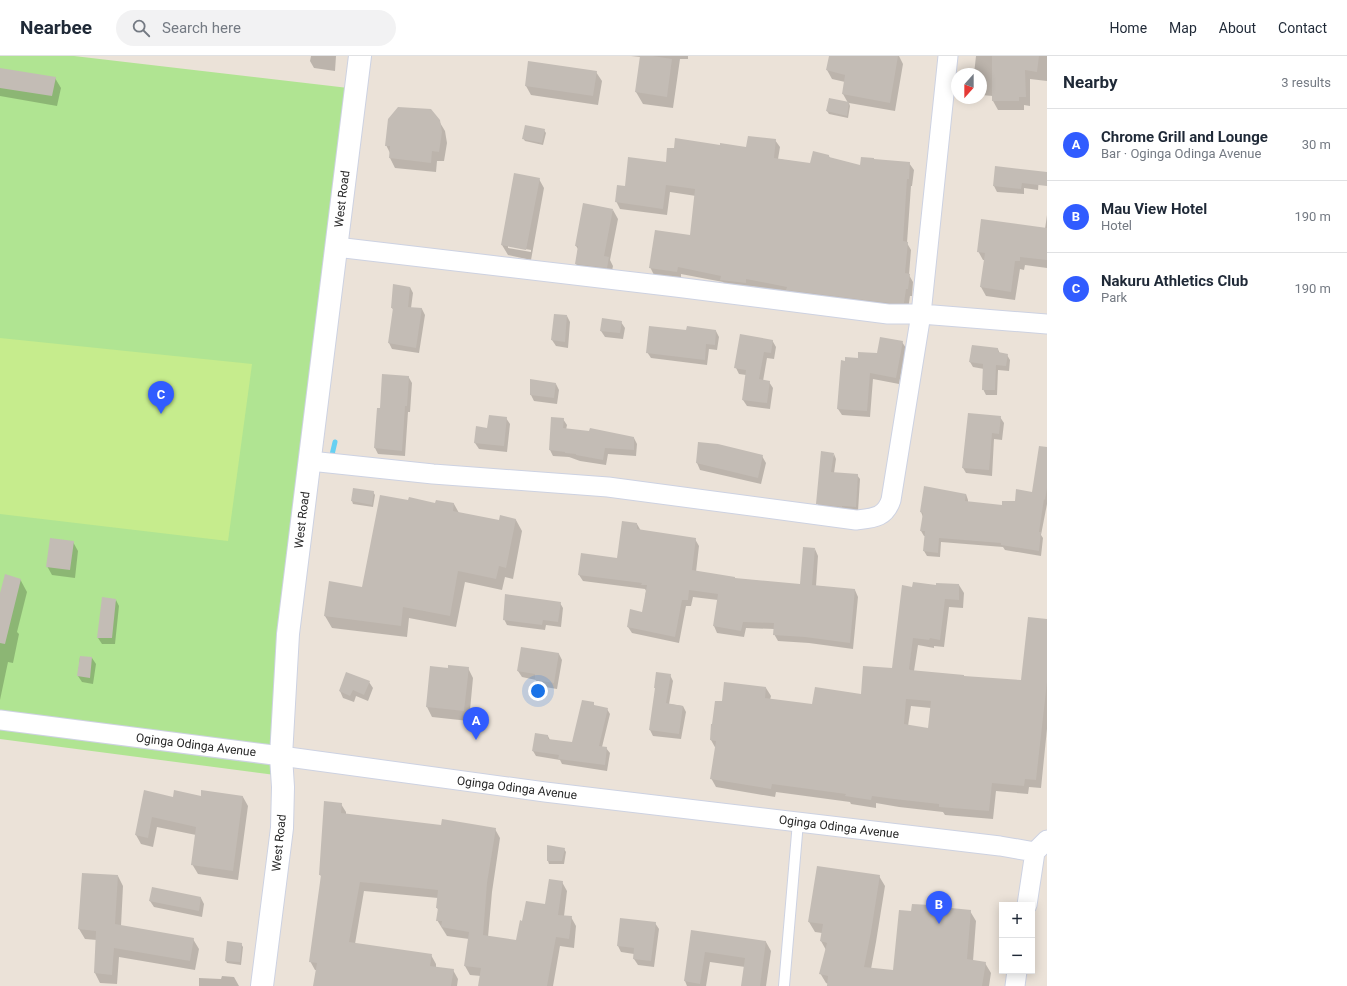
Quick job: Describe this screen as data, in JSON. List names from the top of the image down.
{
  "streets": {
    "street": ["West Road", "Oginga Odinga Avenue"]
  },
  "crossings": [
    ["West Road", "Oginga Odinga Avenue"]
  ],
  "north": "bottom",
  "page": {
    "header": "Nearbee",
    "search": "Search here",
    "nav": [
      "Home",
      "Map",
      "About",
      "Contact"
    ],
    "heading": ["Nearby", "3 results"],
    "list": [
      {
        "mark": "A",
        "name": "Chrome Grill and Lounge",
        "note": "Bar · Oginga Odinga Avenue",
        "value": "30 m"
      },
      {
        "mark": "B",
        "name": "Mau View Hotel",
        "note": "Hotel",
        "value": "190 m"
      },
      {
        "mark": "C",
        "name": "Nakuru Athletics Club",
        "note": "Park",
        "value": "190 m"
      }
    ],
    "pins": ["C", "A", "B"],
    "map_buttons": ["+", "−"]
  }
}
